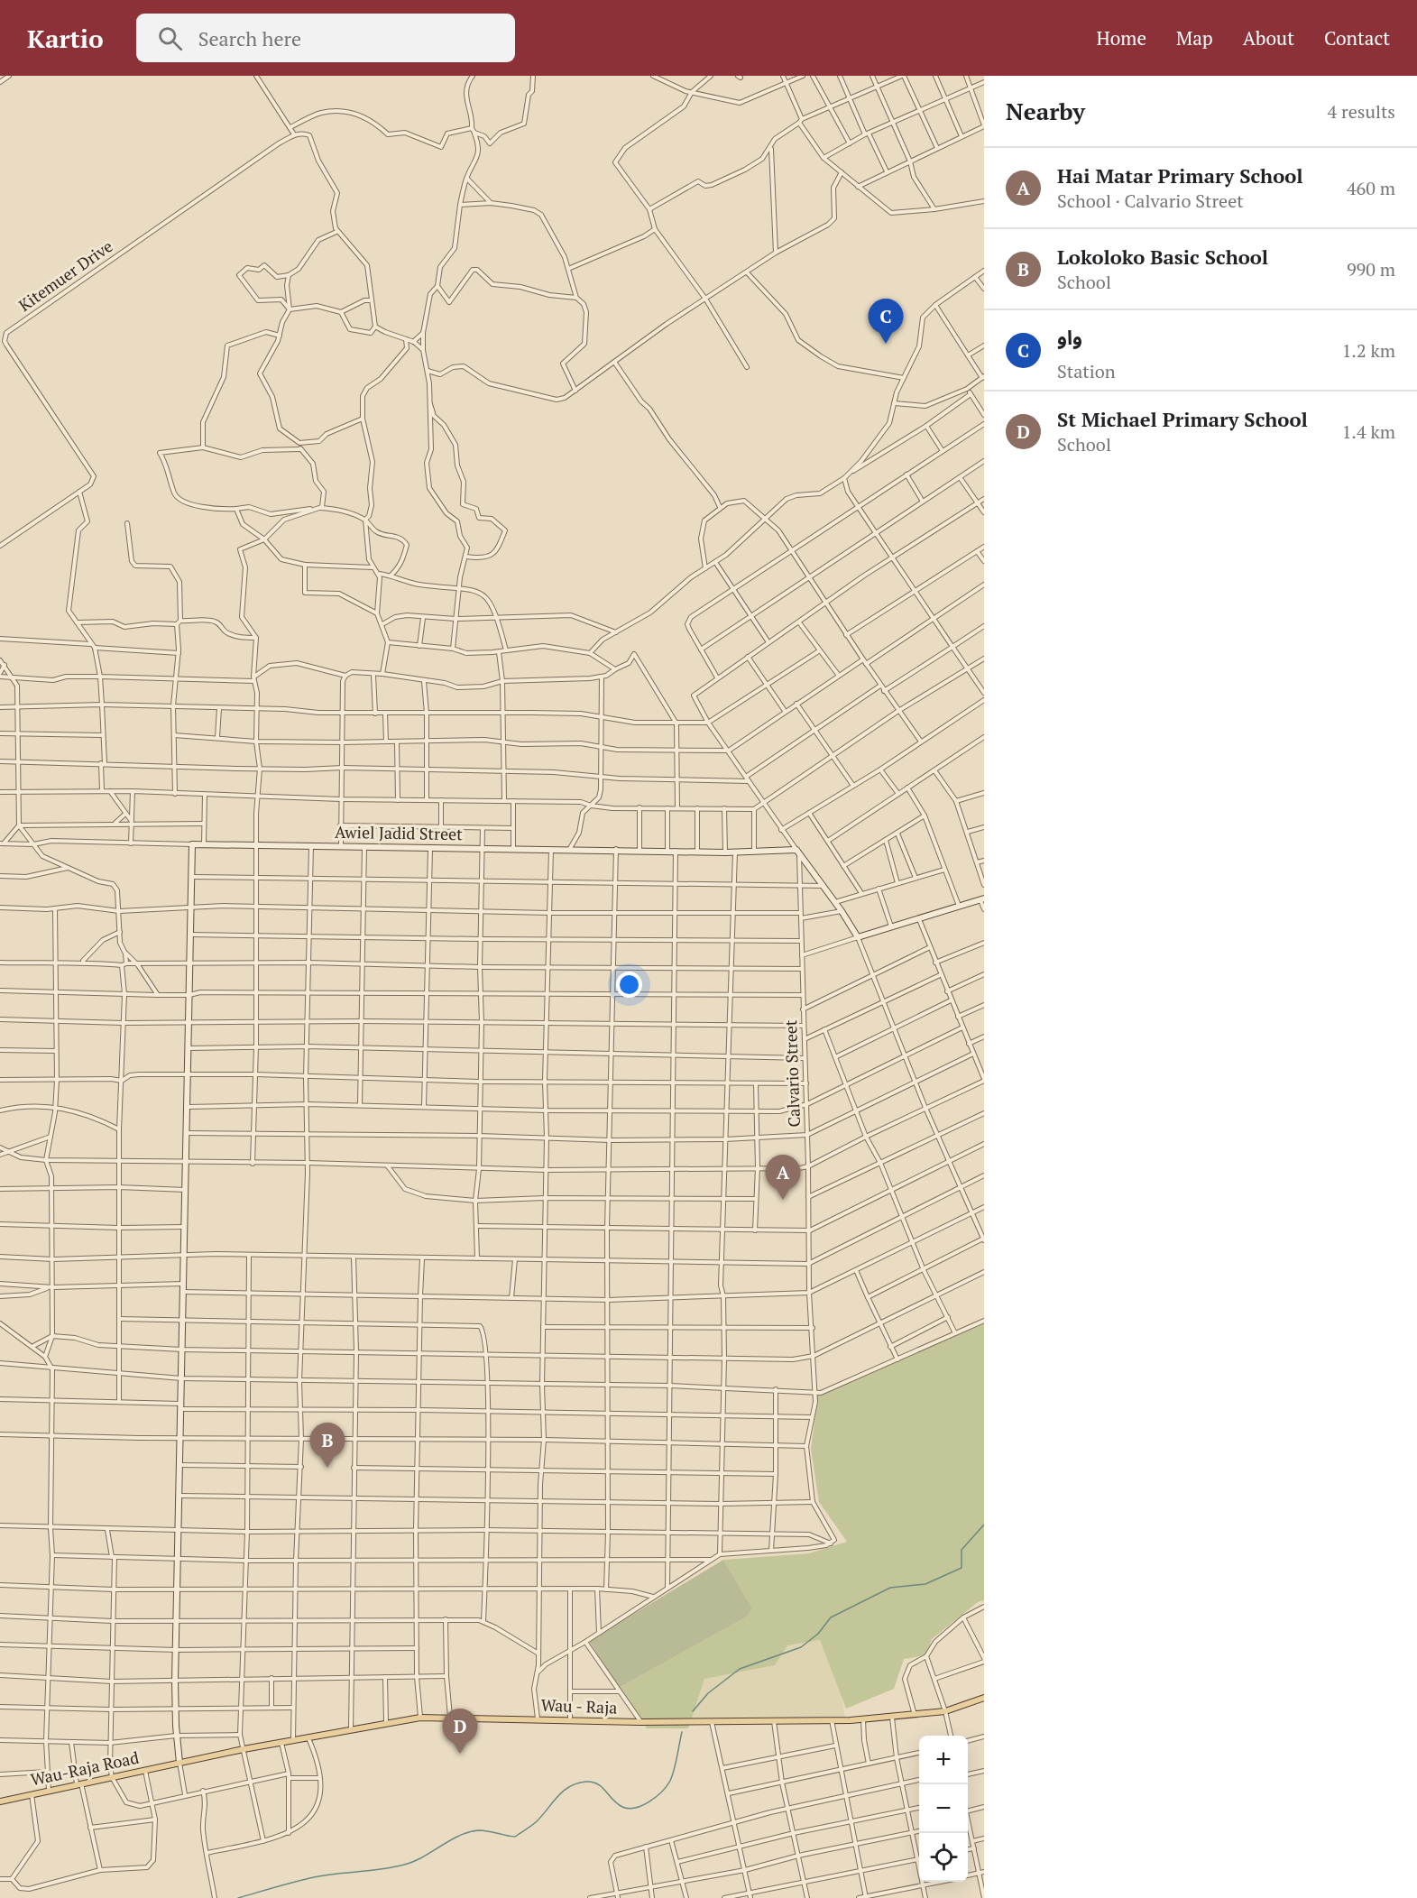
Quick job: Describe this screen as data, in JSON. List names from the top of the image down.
{
  "streets": {
    "main road": ["Wau - Raja", "Wau-Raja Road"],
    "street": ["Kitemuer Drive", "Awiel Jadid Street", "Calvario Street"]
  },
  "crossings": [
    ["Awiel Jadid Street", "Calvario Street"],
    ["Wau - Raja", "Wau-Raja Road"]
  ],
  "page": {
    "header": "Kartio",
    "search": "Search here",
    "nav": [
      "Home",
      "Map",
      "About",
      "Contact"
    ],
    "heading": ["Nearby", "4 results"],
    "list": [
      {
        "mark": "A",
        "name": "Hai Matar Primary School",
        "note": "School · Calvario Street",
        "value": "460 m"
      },
      {
        "mark": "B",
        "name": "Lokoloko Basic School",
        "note": "School",
        "value": "990 m"
      },
      {
        "mark": "C",
        "name": "واو",
        "note": "Station",
        "value": "1.2 km"
      },
      {
        "mark": "D",
        "name": "St Michael Primary School",
        "note": "School",
        "value": "1.4 km"
      }
    ],
    "pins": [
      "C",
      "A",
      "B",
      "D"
    ],
    "map_buttons": ["+", "−"]
  }
}
